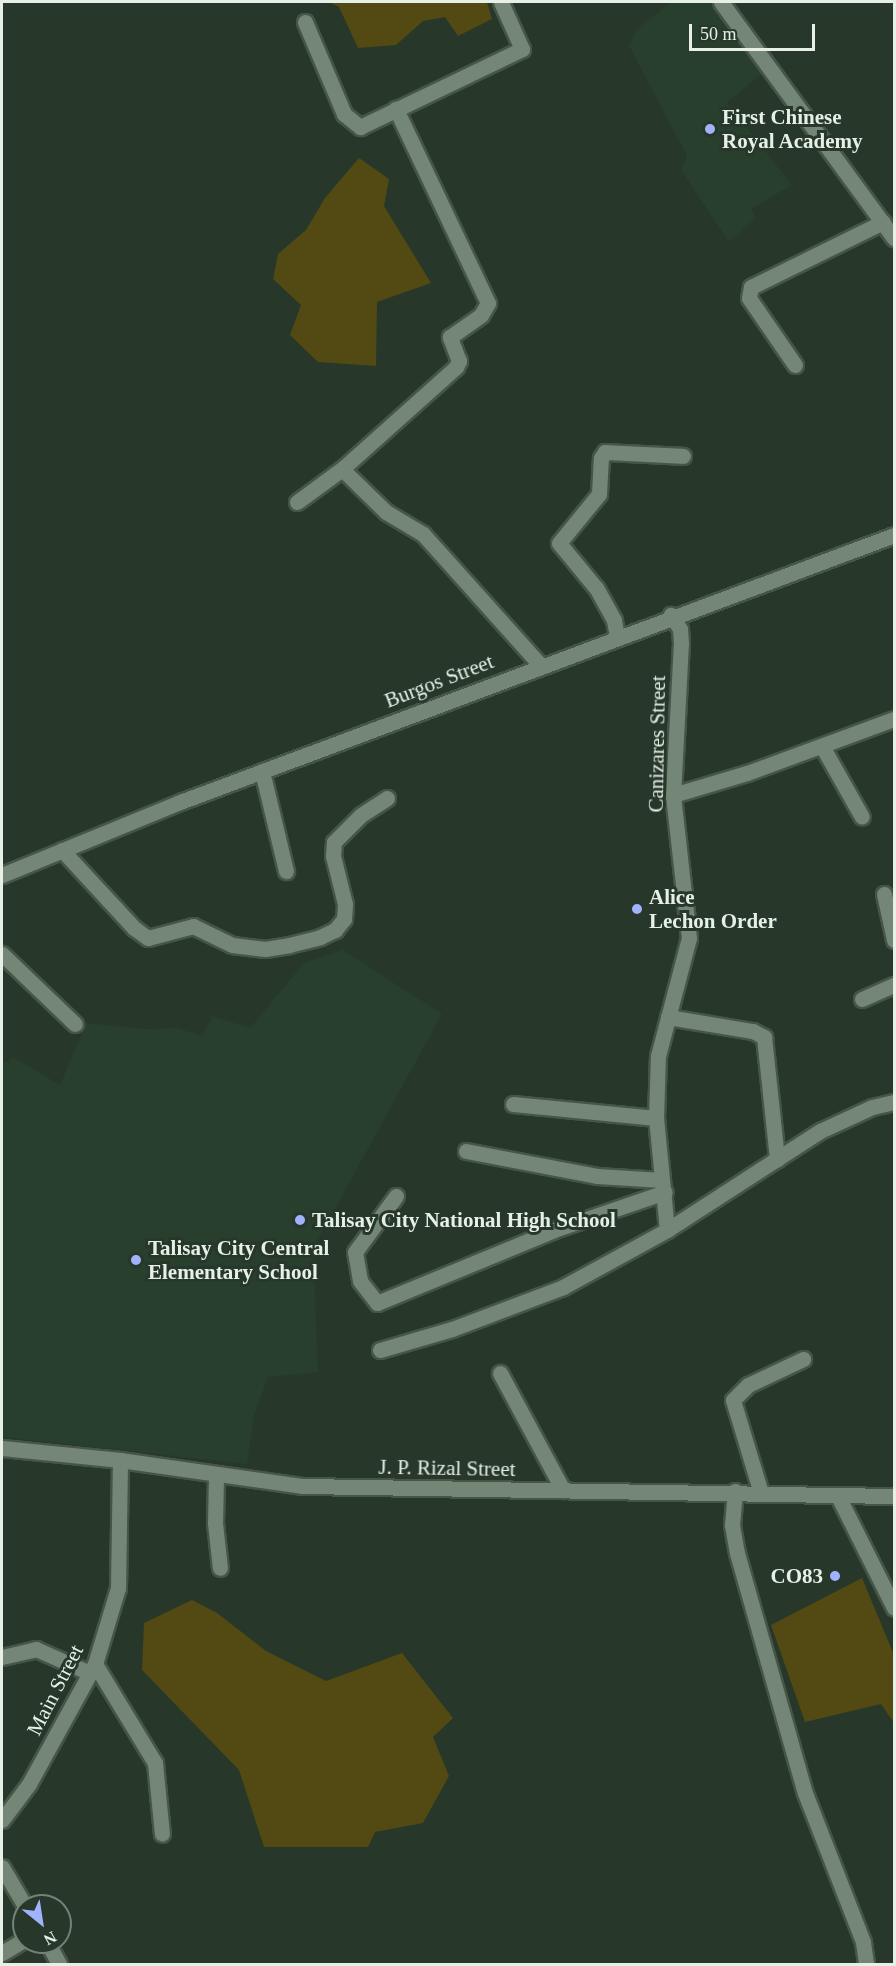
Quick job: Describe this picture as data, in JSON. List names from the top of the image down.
{
  "streets": {
    "street": [
      "Burgos Street",
      "Canizares Street",
      "J. P. Rizal Street",
      "Main Street"
    ]
  },
  "crossings": [
    ["Burgos Street", "Canizares Street"],
    ["J. P. Rizal Street", "Main Street"]
  ],
  "places": [
    "First Chinese Royal Academy",
    "Alice Lechon Order",
    "Talisay City National High School",
    "Talisay City Central Elementary School",
    "CO83"
  ],
  "scale_bar": "50 m",
  "north": "bottom right"
}
